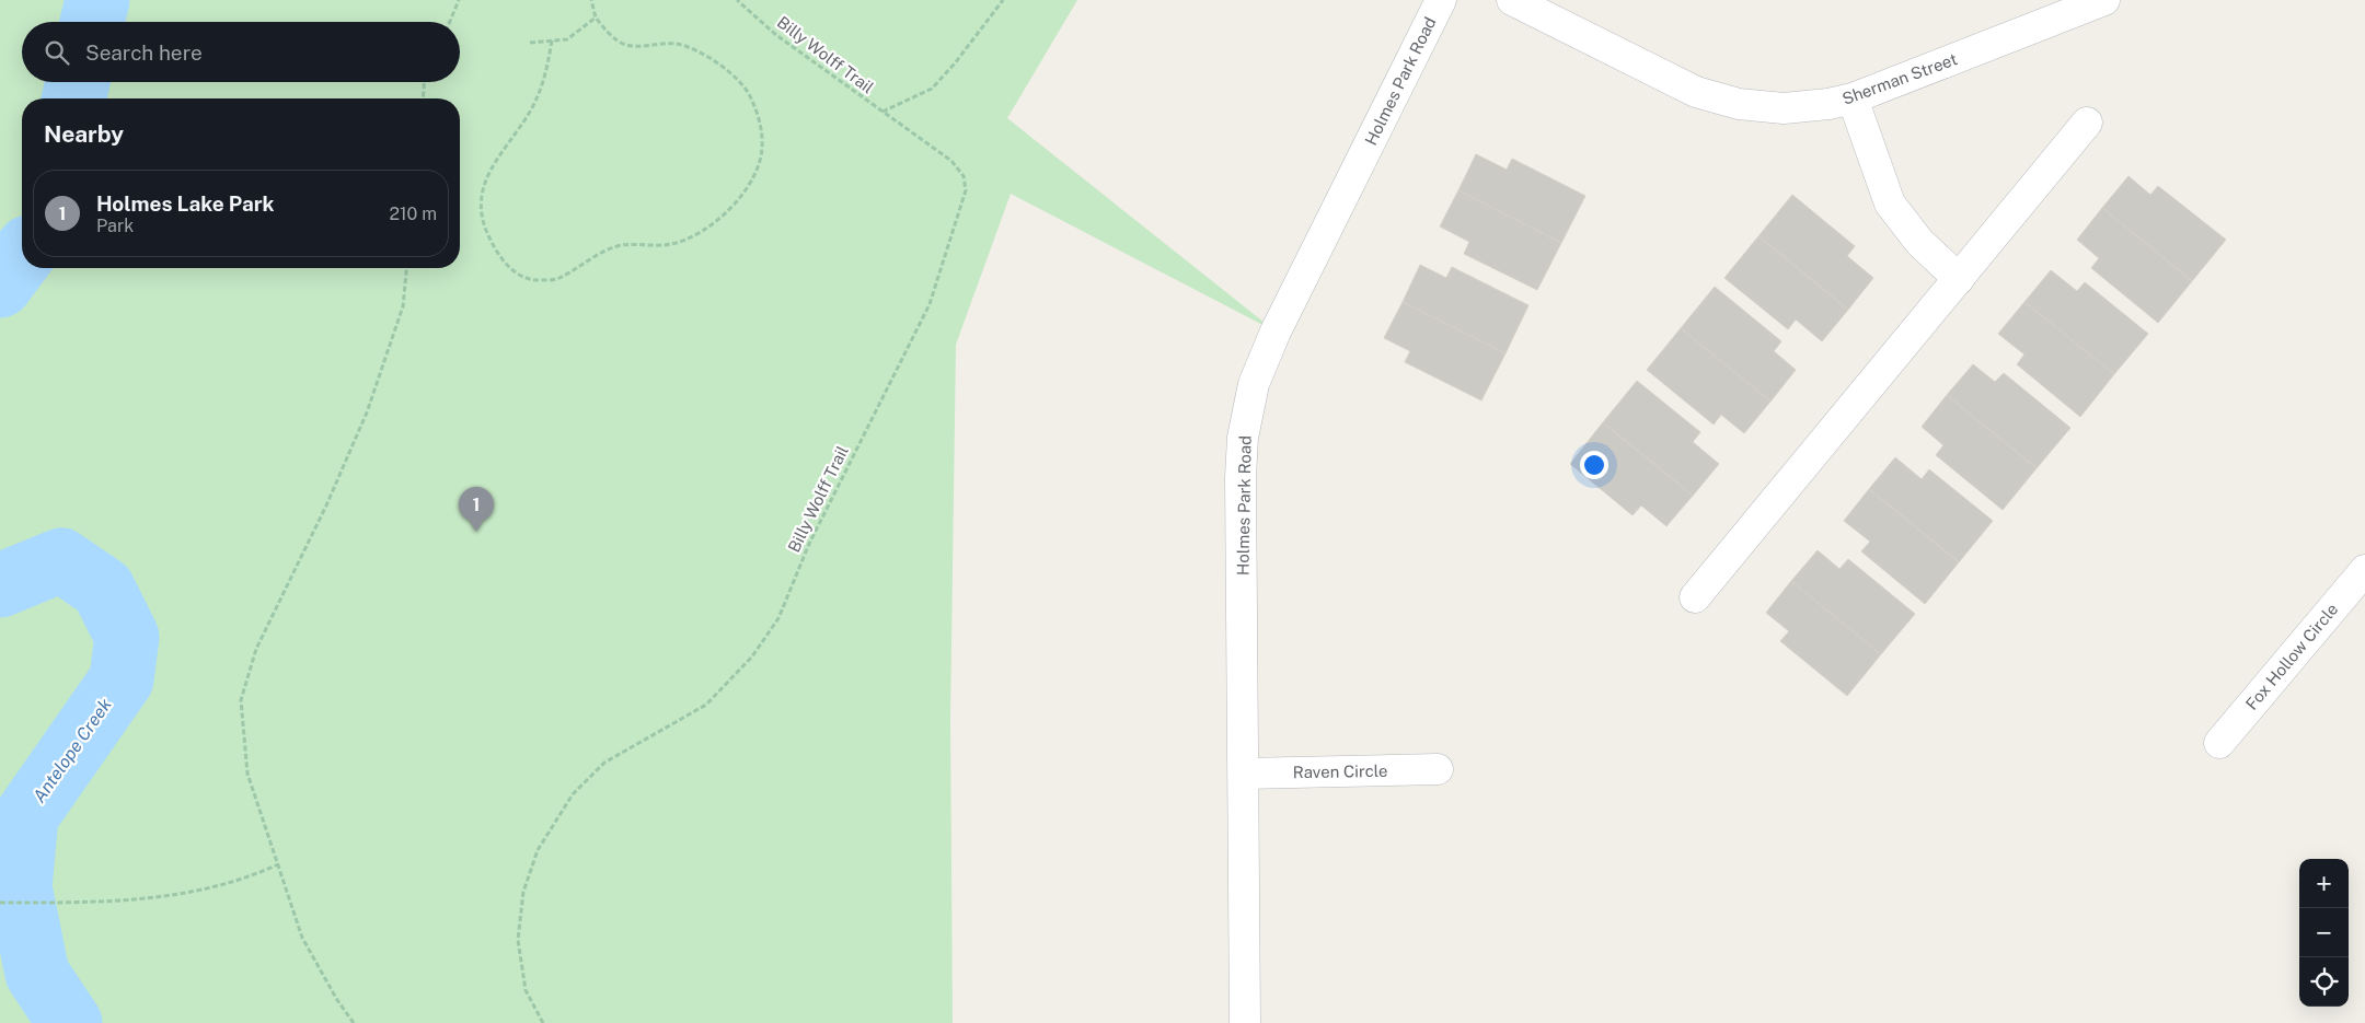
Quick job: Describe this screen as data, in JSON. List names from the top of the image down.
{
  "streets": {
    "street": [
      "Sherman Street",
      "Holmes Park Road",
      "Fox Hollow Circle",
      "Raven Circle"
    ],
    "path": ["Billy Wolff Trail"]
  },
  "crossings": [
    ["Holmes Park Road", "Raven Circle"]
  ],
  "water": ["Antelope Creek"],
  "page": {
    "search": "Search here",
    "heading": "Nearby",
    "list": [
      {
        "mark": "1",
        "name": "Holmes Lake Park",
        "note": "Park",
        "value": "210 m"
      }
    ],
    "pins": "1",
    "map_buttons": ["+", "−"]
  }
}
